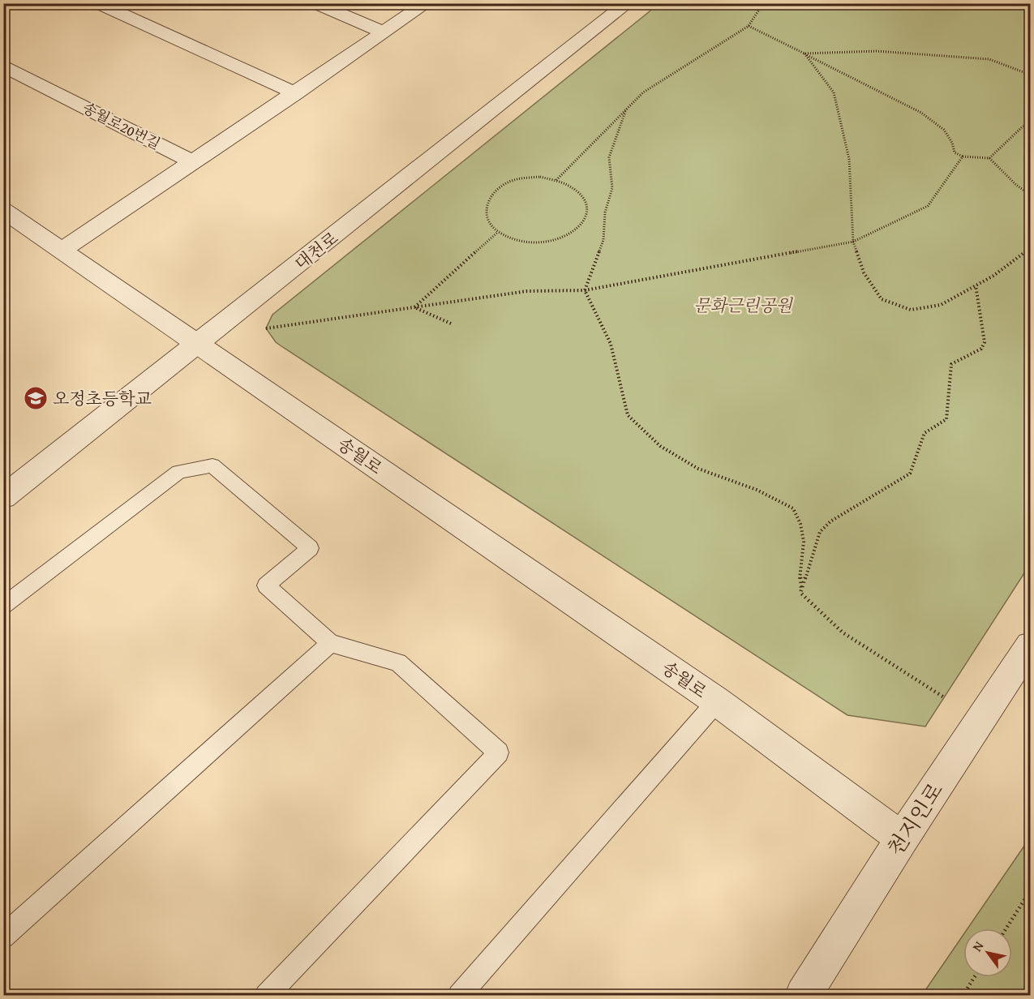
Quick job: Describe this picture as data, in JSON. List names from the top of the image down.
{
  "streets": {
    "street": [
      "송월로20번길",
      "대천로",
      "송월로",
      "천지인로"
    ]
  },
  "crossings": [
    ["대천로", "송월로"],
    ["송월로", "천지인로"]
  ],
  "parks": ["문화근린공원"],
  "places": {
    "school or university": ["오정초등학교"]
  },
  "north": "top left"
}
